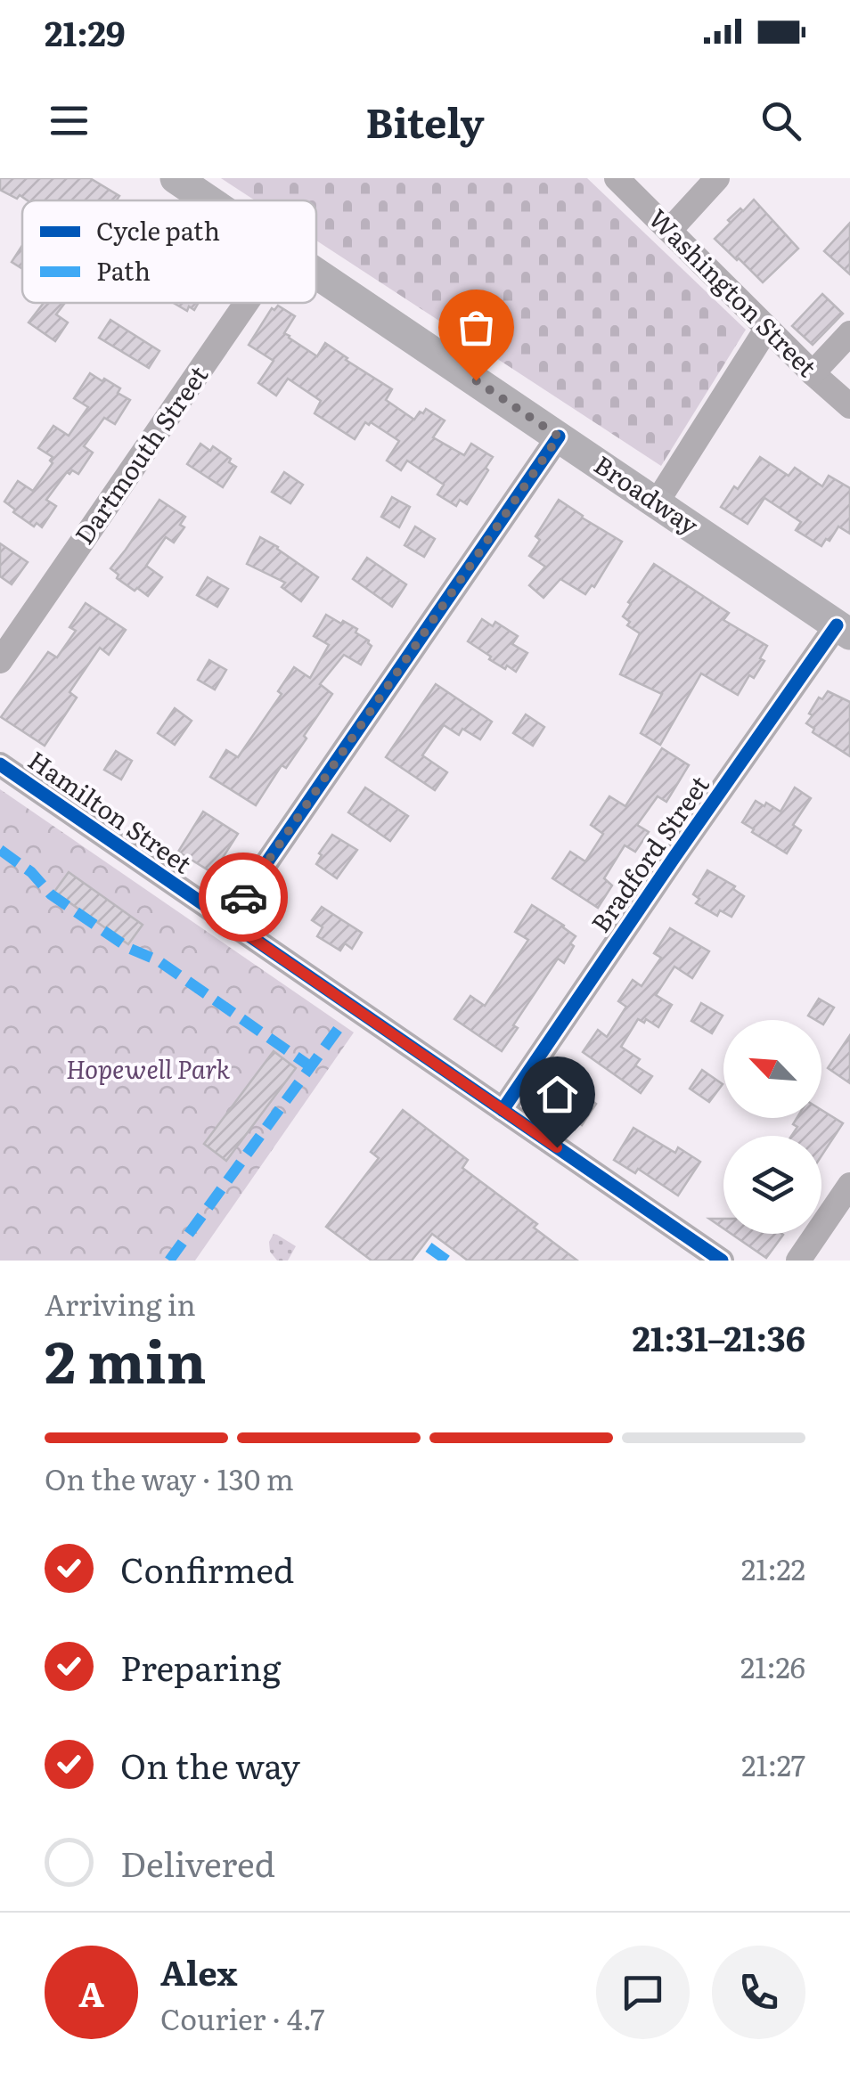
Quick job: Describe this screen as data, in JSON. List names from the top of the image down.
{
  "streets": {
    "main road": ["Broadway"],
    "street": [
      "Washington Street",
      "Dartmouth Street",
      "Hamilton Street",
      "Bradford Street"
    ]
  },
  "crossings": [
    ["Broadway", "Bradford Street"],
    ["Hamilton Street", "Bradford Street"]
  ],
  "parks": ["Hopewell Park"],
  "legend": ["Cycle path", "Path"],
  "north": "top left",
  "page": {
    "status": "21:29",
    "header": "Bitely",
    "heading": ["2 min", "Arriving in", "21:31–21:36"],
    "panel": ["Alex", "Courier · 4.7"],
    "bar": "On the way · 130 m",
    "list": [
      ["Confirmed", "21:22"],
      ["Preparing", "21:26"],
      ["On the way", "21:27"],
      "Delivered"
    ],
    "round": "A"
  }
}
